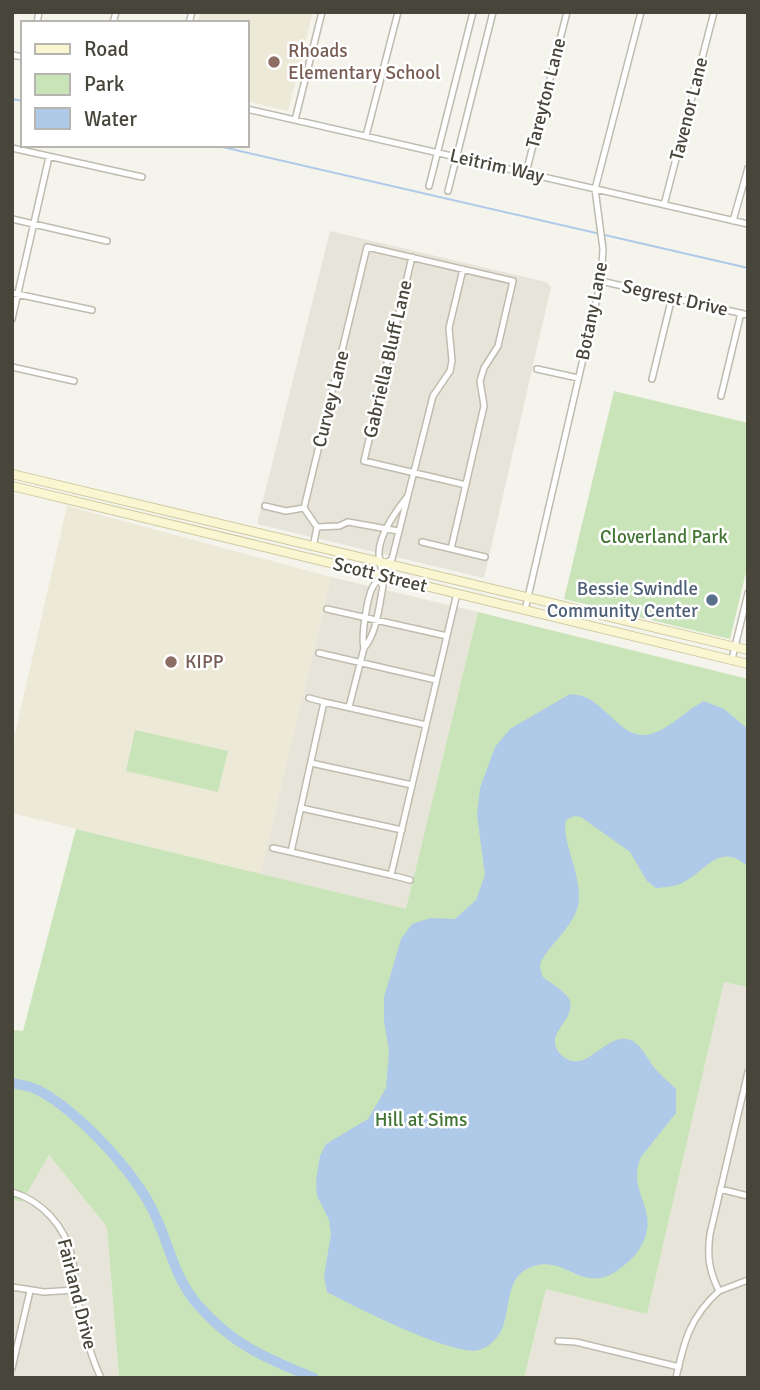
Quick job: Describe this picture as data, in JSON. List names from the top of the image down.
{
  "streets": {
    "main road": ["Scott Street"],
    "street": [
      "Tareyton Lane",
      "Tavenor Lane",
      "Leitrim Way",
      "Segrest Drive",
      "Botany Lane",
      "Gabriella Bluff Lane",
      "Curvey Lane",
      "Fairland Drive"
    ]
  },
  "crossings": [
    ["Tareyton Lane", "Leitrim Way"],
    ["Tavenor Lane", "Leitrim Way"],
    ["Leitrim Way", "Botany Lane"],
    ["Segrest Drive", "Botany Lane"],
    ["Botany Lane", "Scott Street"],
    ["Gabriella Bluff Lane", "Curvey Lane"]
  ],
  "parks": ["Cloverland Park", "Hill at Sims"],
  "places": ["Rhoads Elementary School", "Bessie Swindle Community Center", "KIPP"],
  "legend": ["Road", "Park", "Water"]
}
